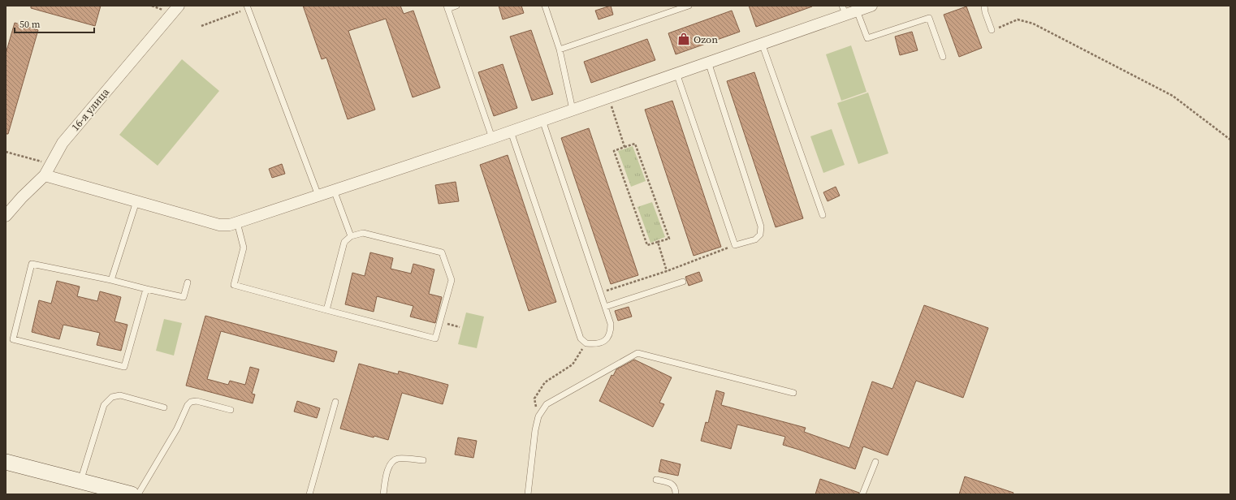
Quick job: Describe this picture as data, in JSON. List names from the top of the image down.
{
  "streets": {
    "street": ["16-я улица"]
  },
  "places": {
    "shop": ["Ozon"]
  },
  "scale_bar": "50 m"
}
